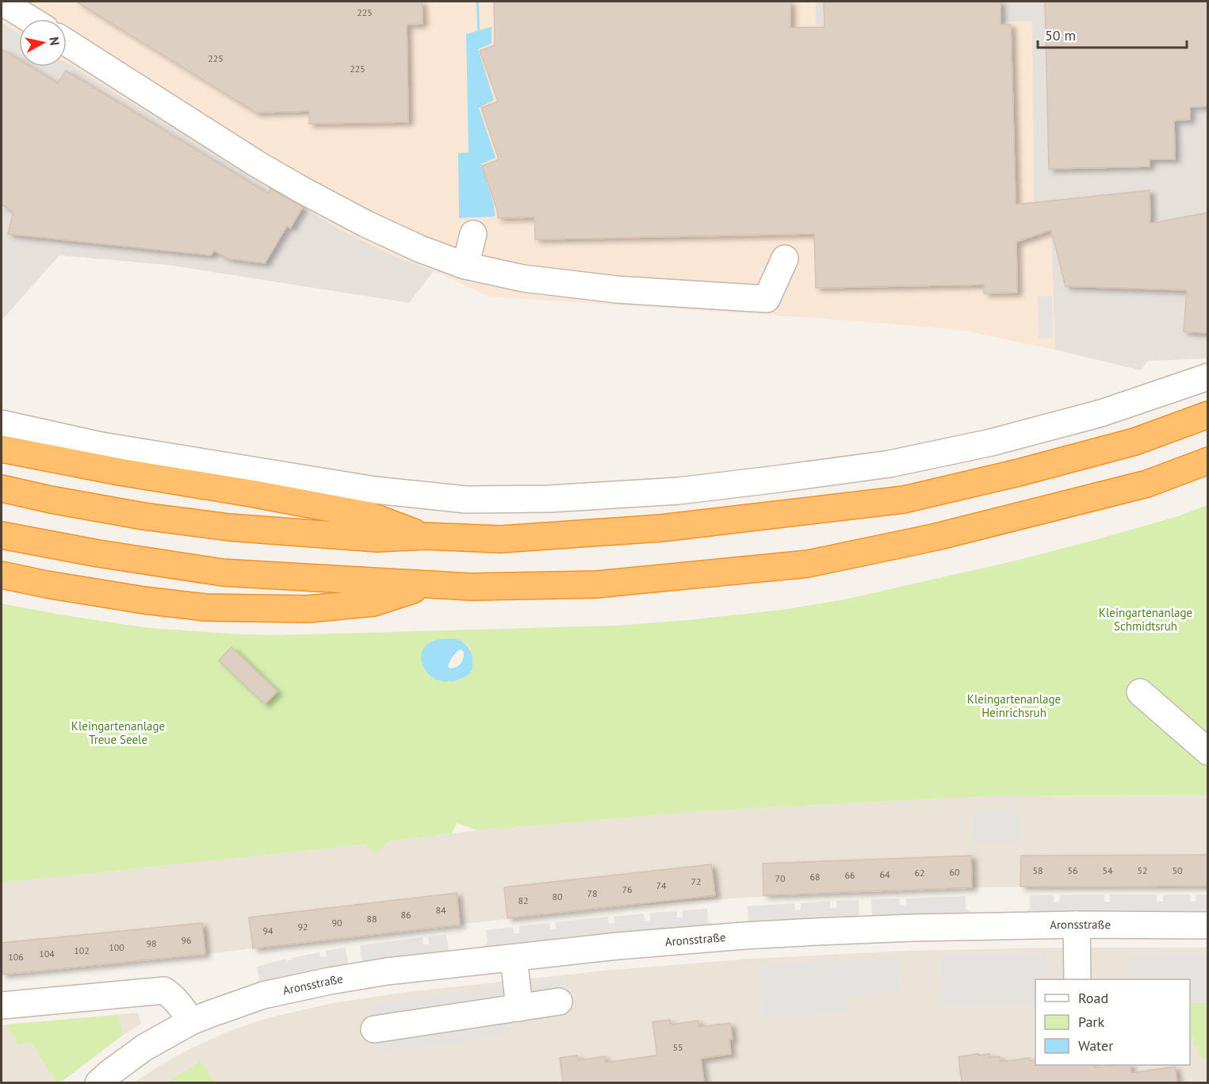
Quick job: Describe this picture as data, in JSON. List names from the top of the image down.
{
  "streets": {
    "street": ["Aronsstraße"]
  },
  "parks": ["Kleingartenanlage Schmidtsruh", "Kleingartenanlage Heinrichsruh", "Kleingartenanlage Treue Seele"],
  "house_numbers": [
    "225",
    "225",
    "225",
    "58",
    "56",
    "54",
    "52",
    "50",
    "60",
    "62",
    "64",
    "66",
    "68",
    "70",
    "72",
    "74",
    "76",
    "78",
    "80",
    "82",
    "84",
    "86",
    "88",
    "90",
    "92",
    "94",
    "96",
    "98",
    "100",
    "102",
    "104",
    "106",
    "55"
  ],
  "legend": ["Road", "Park", "Water"],
  "scale_bar": "50 m",
  "north": "right"
}
